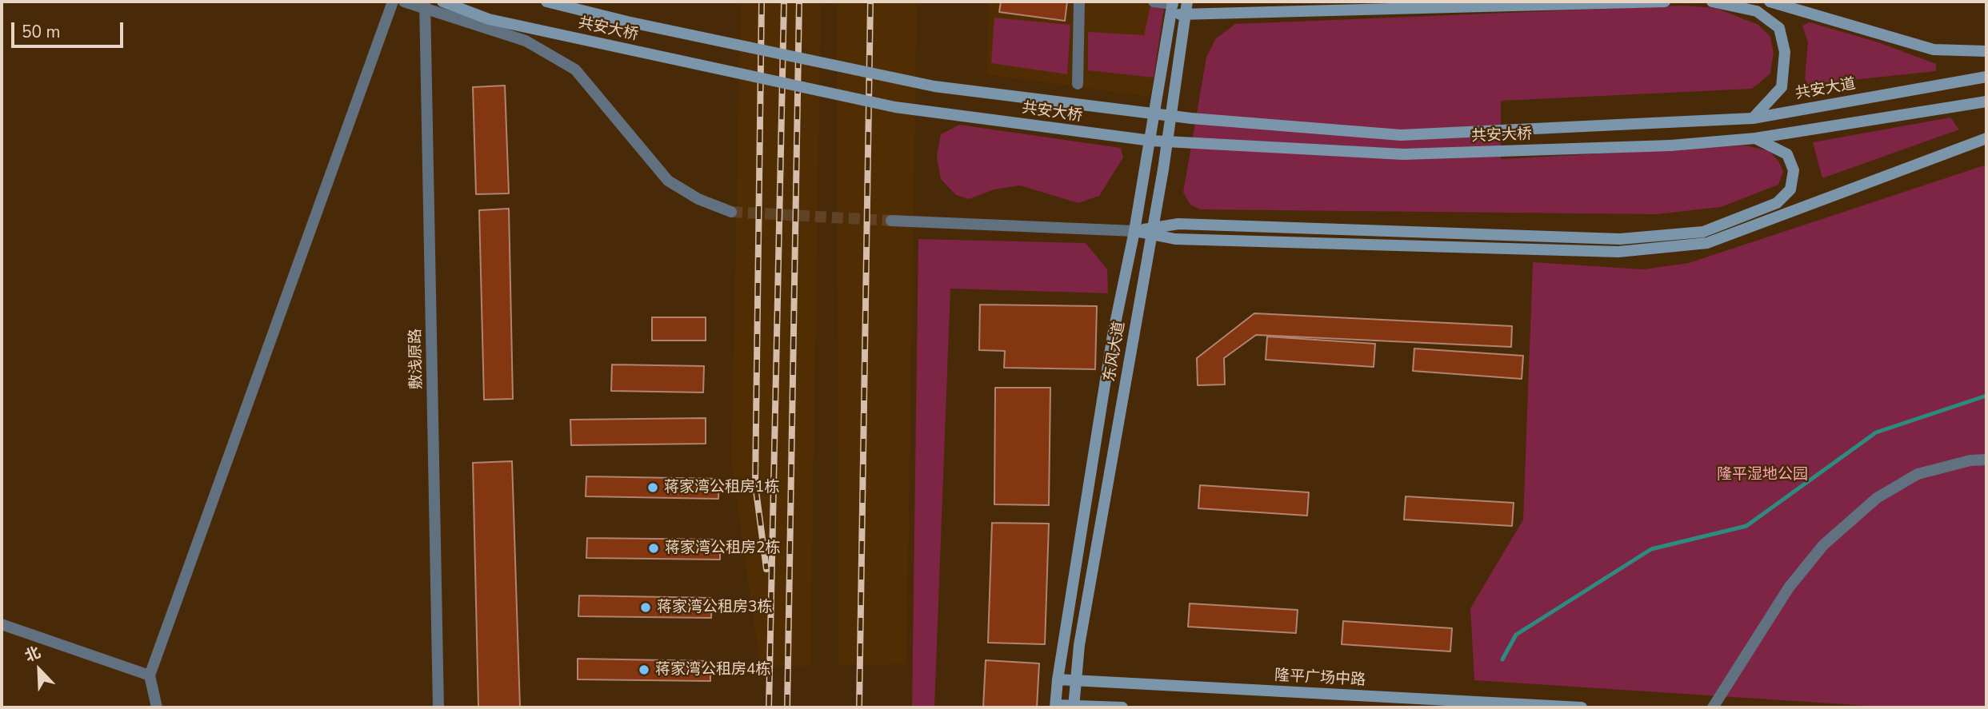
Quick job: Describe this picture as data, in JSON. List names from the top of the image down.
{
  "streets": {
    "main road": [
      "共安大桥",
      "共安大道",
      "东风大道",
      "隆平广场中路"
    ],
    "street": ["敷浅原路"]
  },
  "crossings": [
    ["共安大桥", "共安大道"],
    ["东风大道", "隆平广场中路"]
  ],
  "parks": ["隆平湿地公园"],
  "places": [
    "蒋家湾公租房1栋",
    "蒋家湾公租房2栋",
    "蒋家湾公租房3栋",
    "蒋家湾公租房4栋"
  ],
  "scale_bar": "50 m",
  "north": "top left"
}
